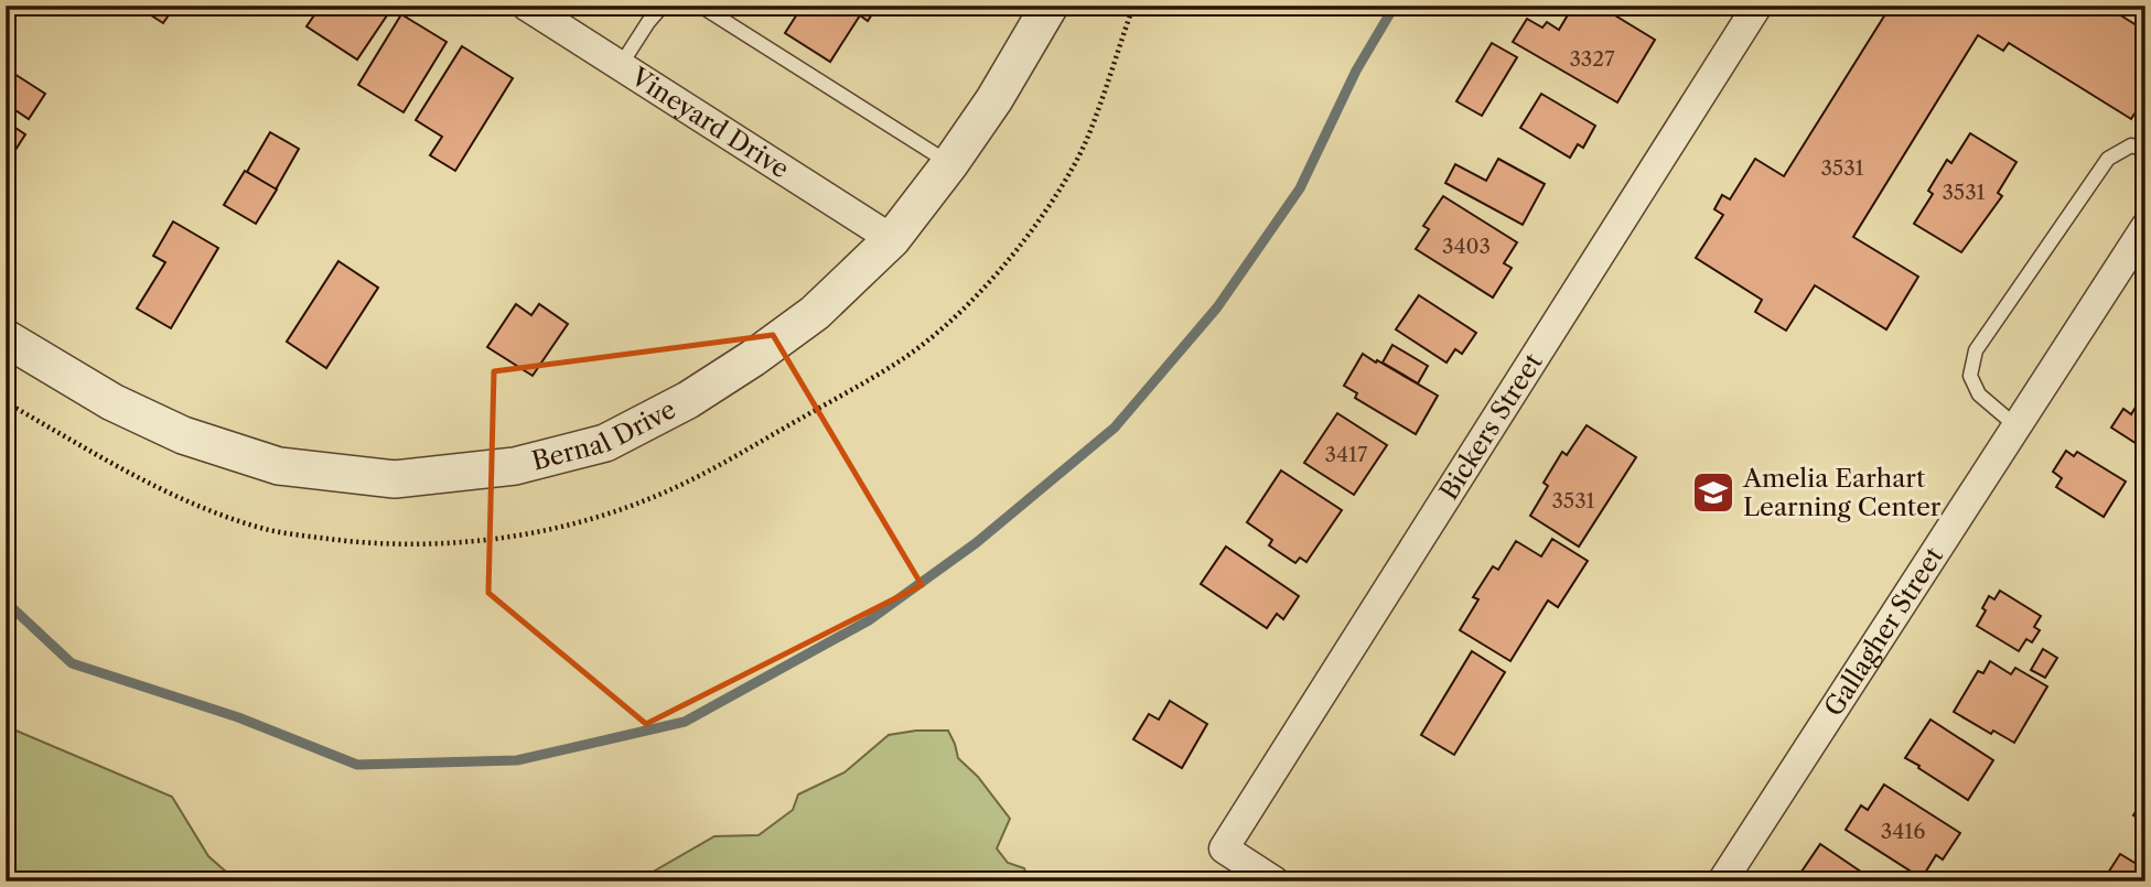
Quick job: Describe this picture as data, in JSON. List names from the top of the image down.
{
  "streets": {
    "street": [
      "Vineyard Drive",
      "Bickers Street",
      "Bernal Drive",
      "Gallagher Street"
    ]
  },
  "crossings": [
    ["Vineyard Drive", "Bernal Drive"]
  ],
  "places": {
    "school or university": ["Amelia Earhart Learning Center"]
  },
  "house_numbers": [
    "3327",
    "3531",
    "3531",
    "3403",
    "3417",
    "3531",
    "3416"
  ]
}
